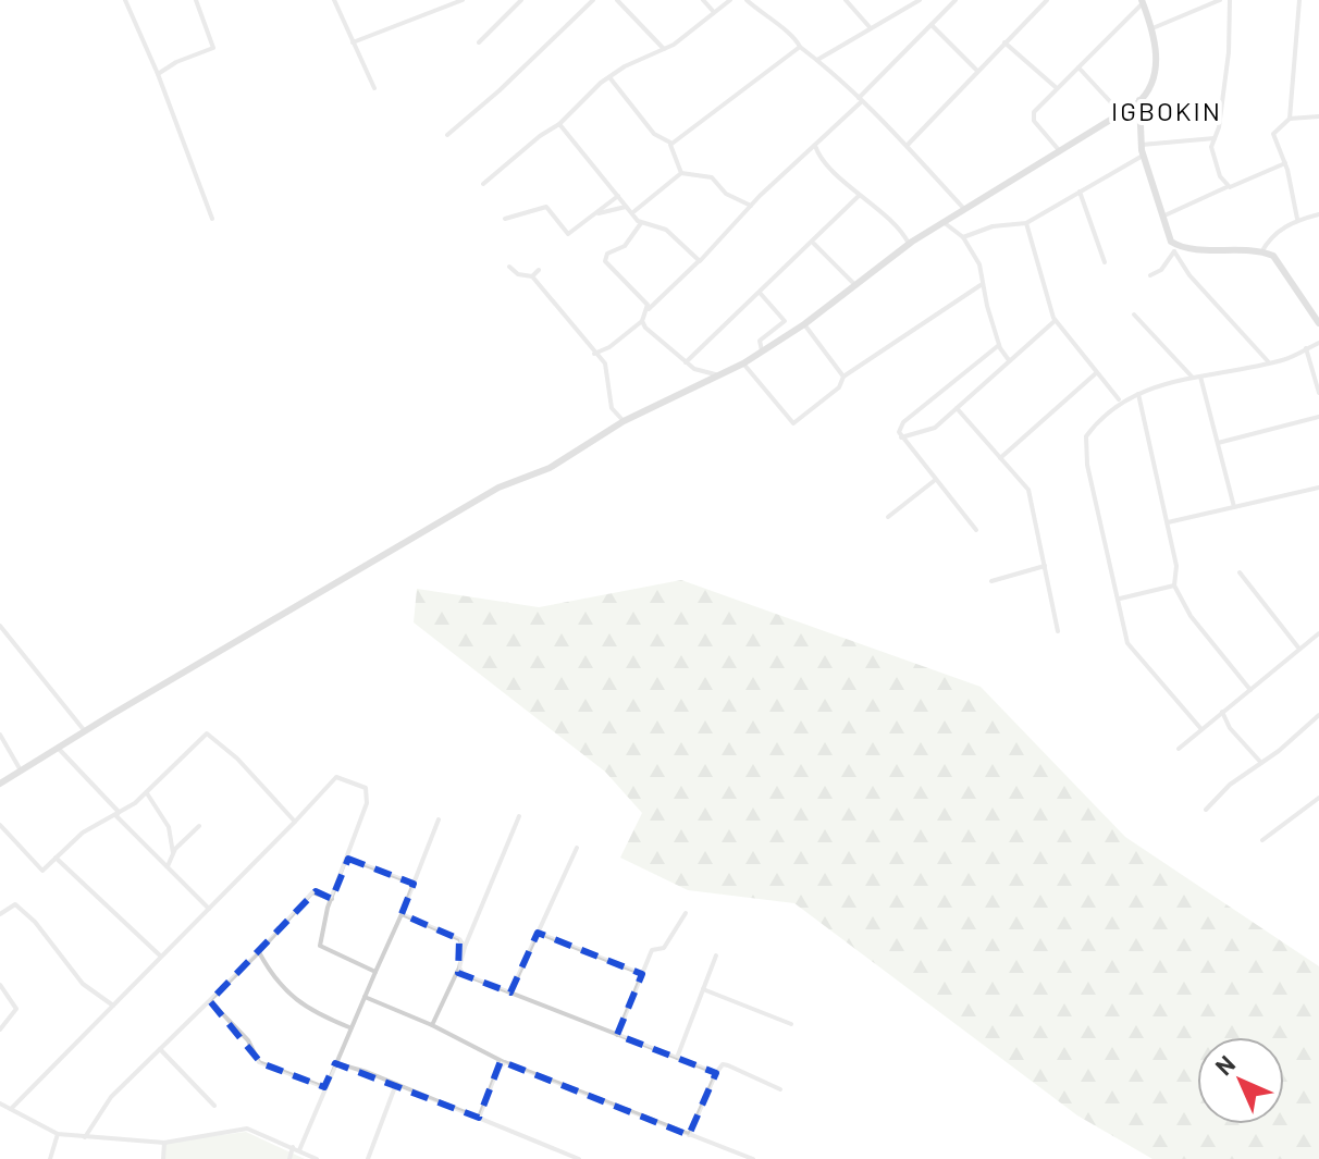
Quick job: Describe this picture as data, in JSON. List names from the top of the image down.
{
  "districts": ["IGBOKIN"],
  "north": "top left"
}
